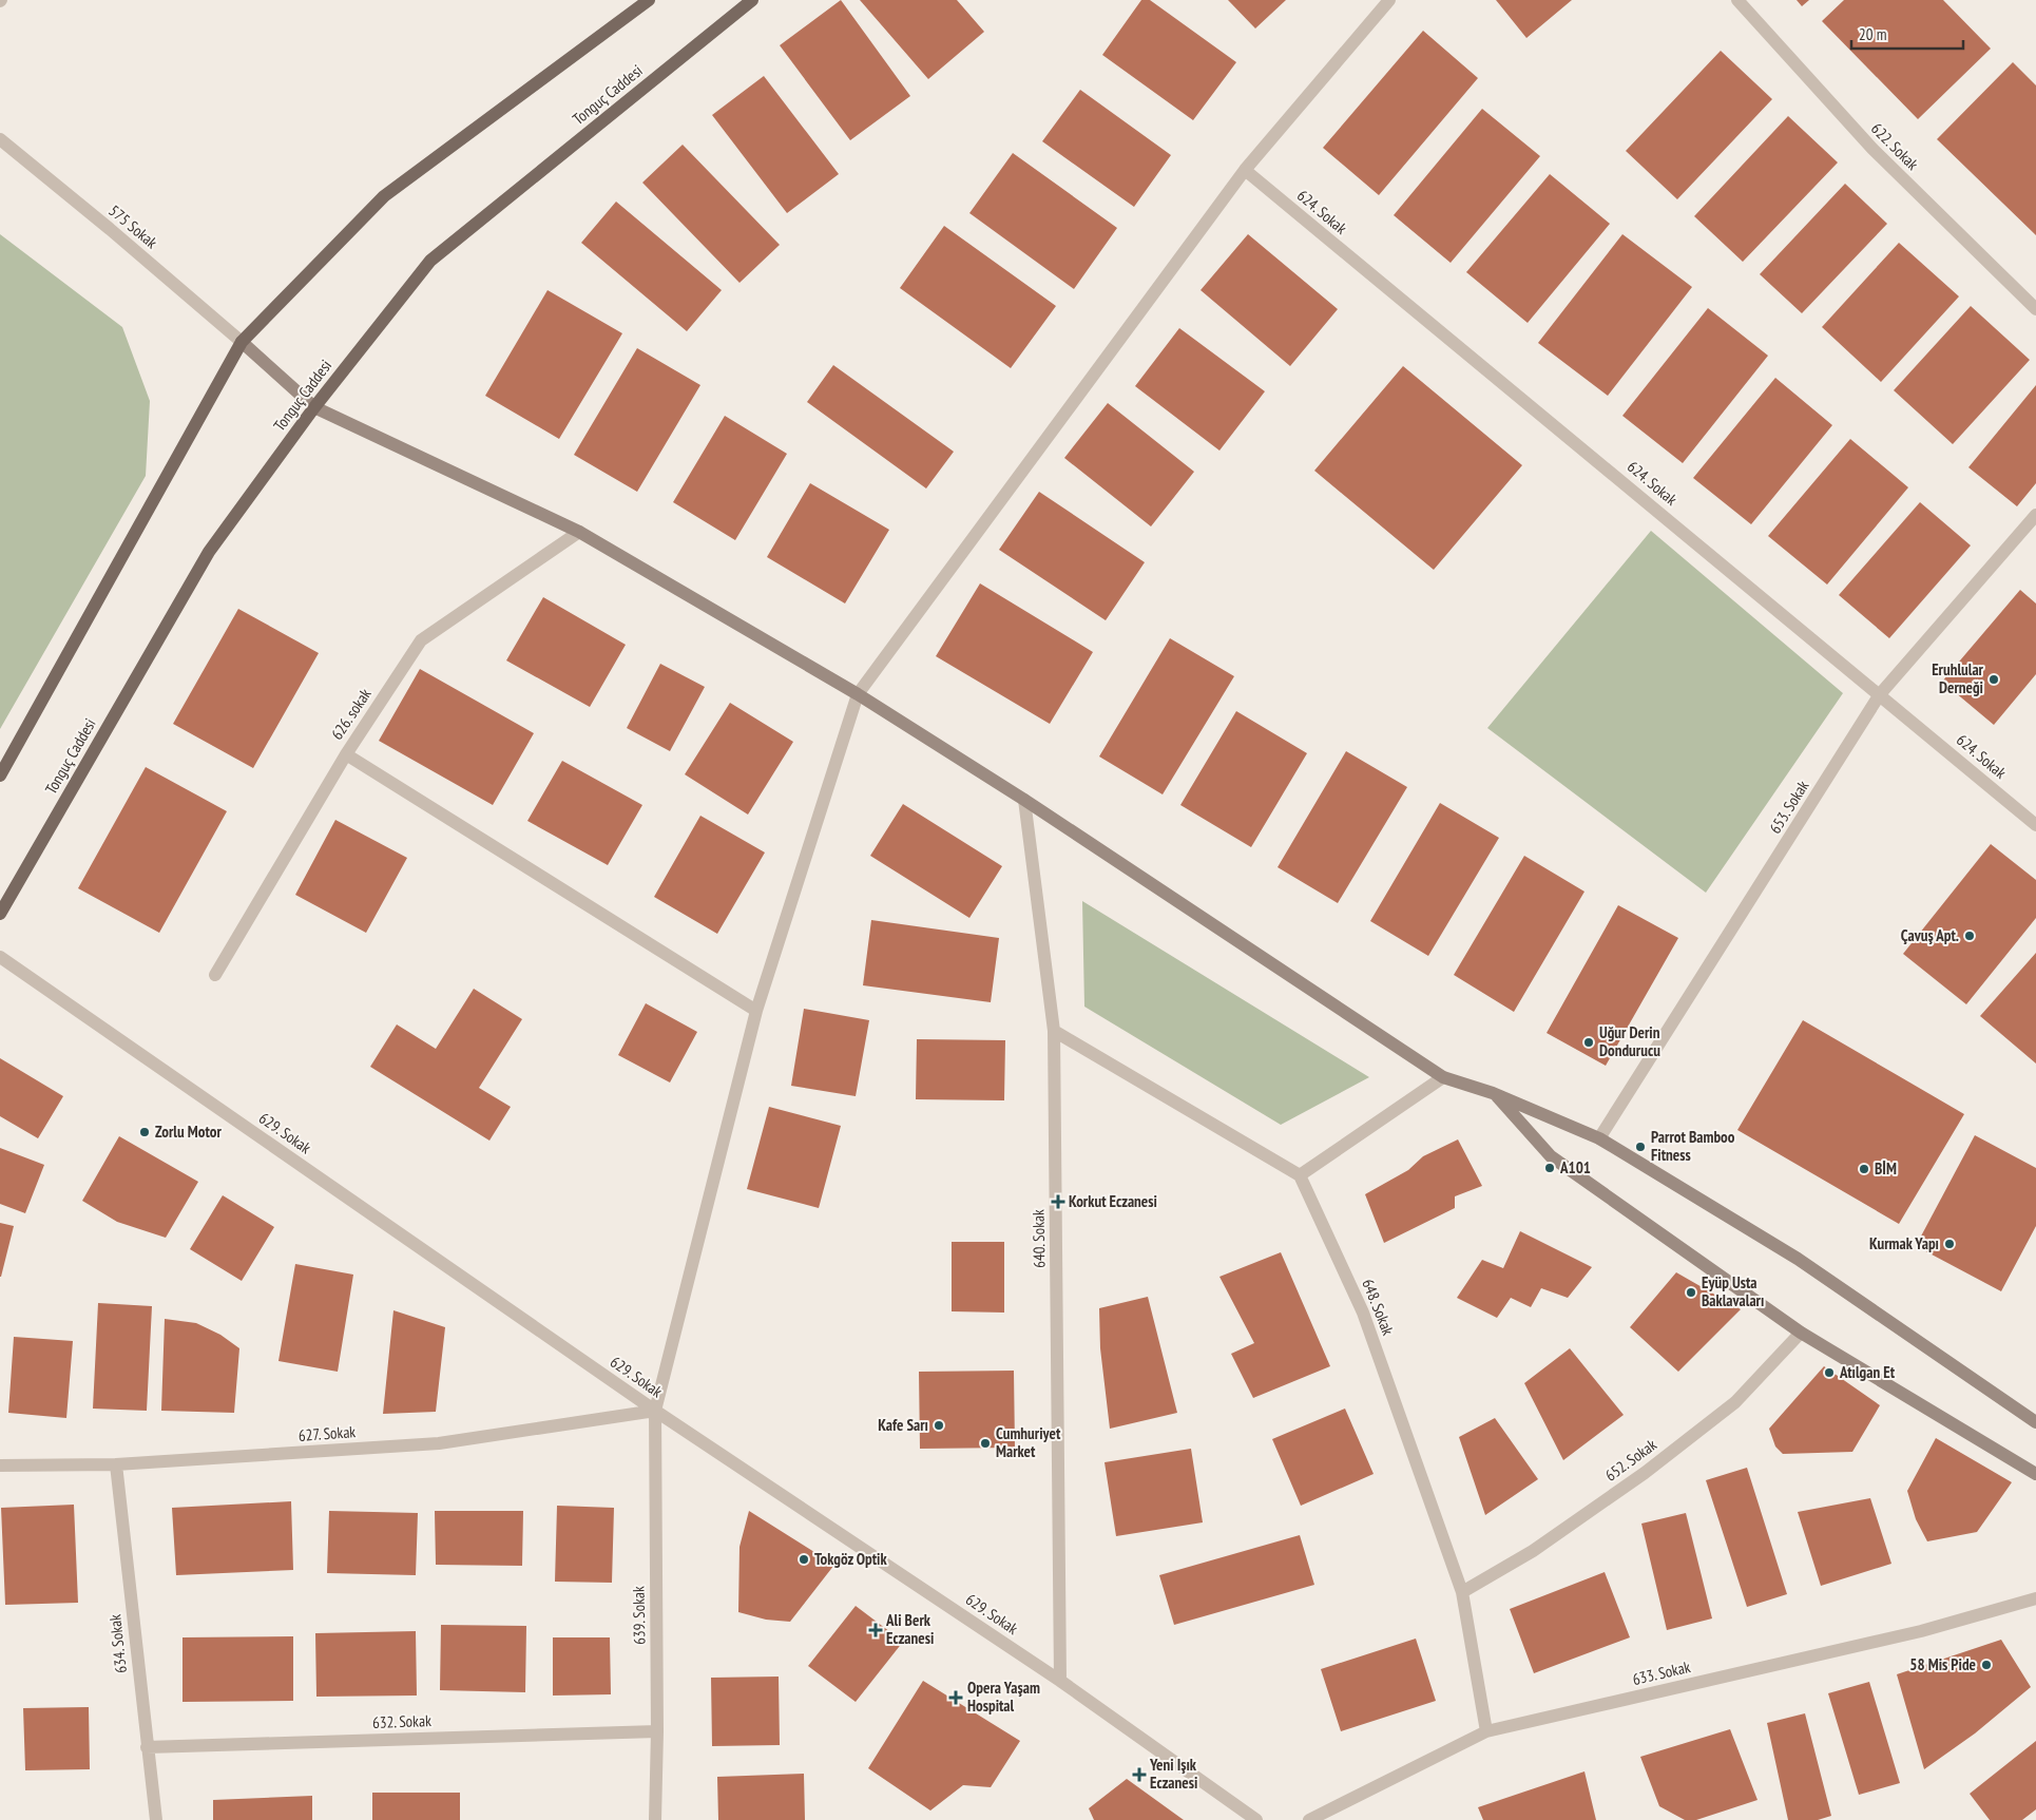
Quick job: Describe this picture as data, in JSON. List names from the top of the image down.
{
  "streets": {
    "main road": ["Tonguç Caddesi"],
    "street": [
      "622. Sokak",
      "624. Sokak",
      "575 Sokak",
      "626. sokak",
      "653. Sokak",
      "629. Sokak",
      "640. Sokak",
      "648. Sokak",
      "627. Sokak",
      "652. Sokak",
      "639. Sokak",
      "634. Sokak",
      "633. Sokak",
      "632. Sokak"
    ]
  },
  "crossings": [
    ["624. Sokak", "653. Sokak"],
    ["624. Sokak", "639. Sokak"],
    ["629. Sokak", "640. Sokak"],
    ["629. Sokak", "627. Sokak"],
    ["629. Sokak", "639. Sokak"],
    ["648. Sokak", "652. Sokak"],
    ["648. Sokak", "633. Sokak"],
    ["627. Sokak", "639. Sokak"],
    ["627. Sokak", "634. Sokak"],
    ["639. Sokak", "632. Sokak"],
    ["634. Sokak", "632. Sokak"]
  ],
  "places": {
    "other": [
      "Eruhlular Derneği",
      "Çavuş Apt.",
      "Uğur Derin Dondurucu",
      "Zorlu Motor",
      "Parrot Bamboo Fitness",
      "A101",
      "BİM",
      "Kurmak Yapı",
      "Eyüp Usta Baklavaları",
      "Atılgan Et",
      "Kafe Sarı",
      "Cumhuriyet Market",
      "Tokgöz Optik",
      "58 Mis Pide"
    ],
    "health": [
      "Korkut Eczanesi",
      "Ali Berk Eczanesi",
      "Opera Yaşam Hospital",
      "Yeni Işık Eczanesi"
    ]
  },
  "scale_bar": "20 m"
}
